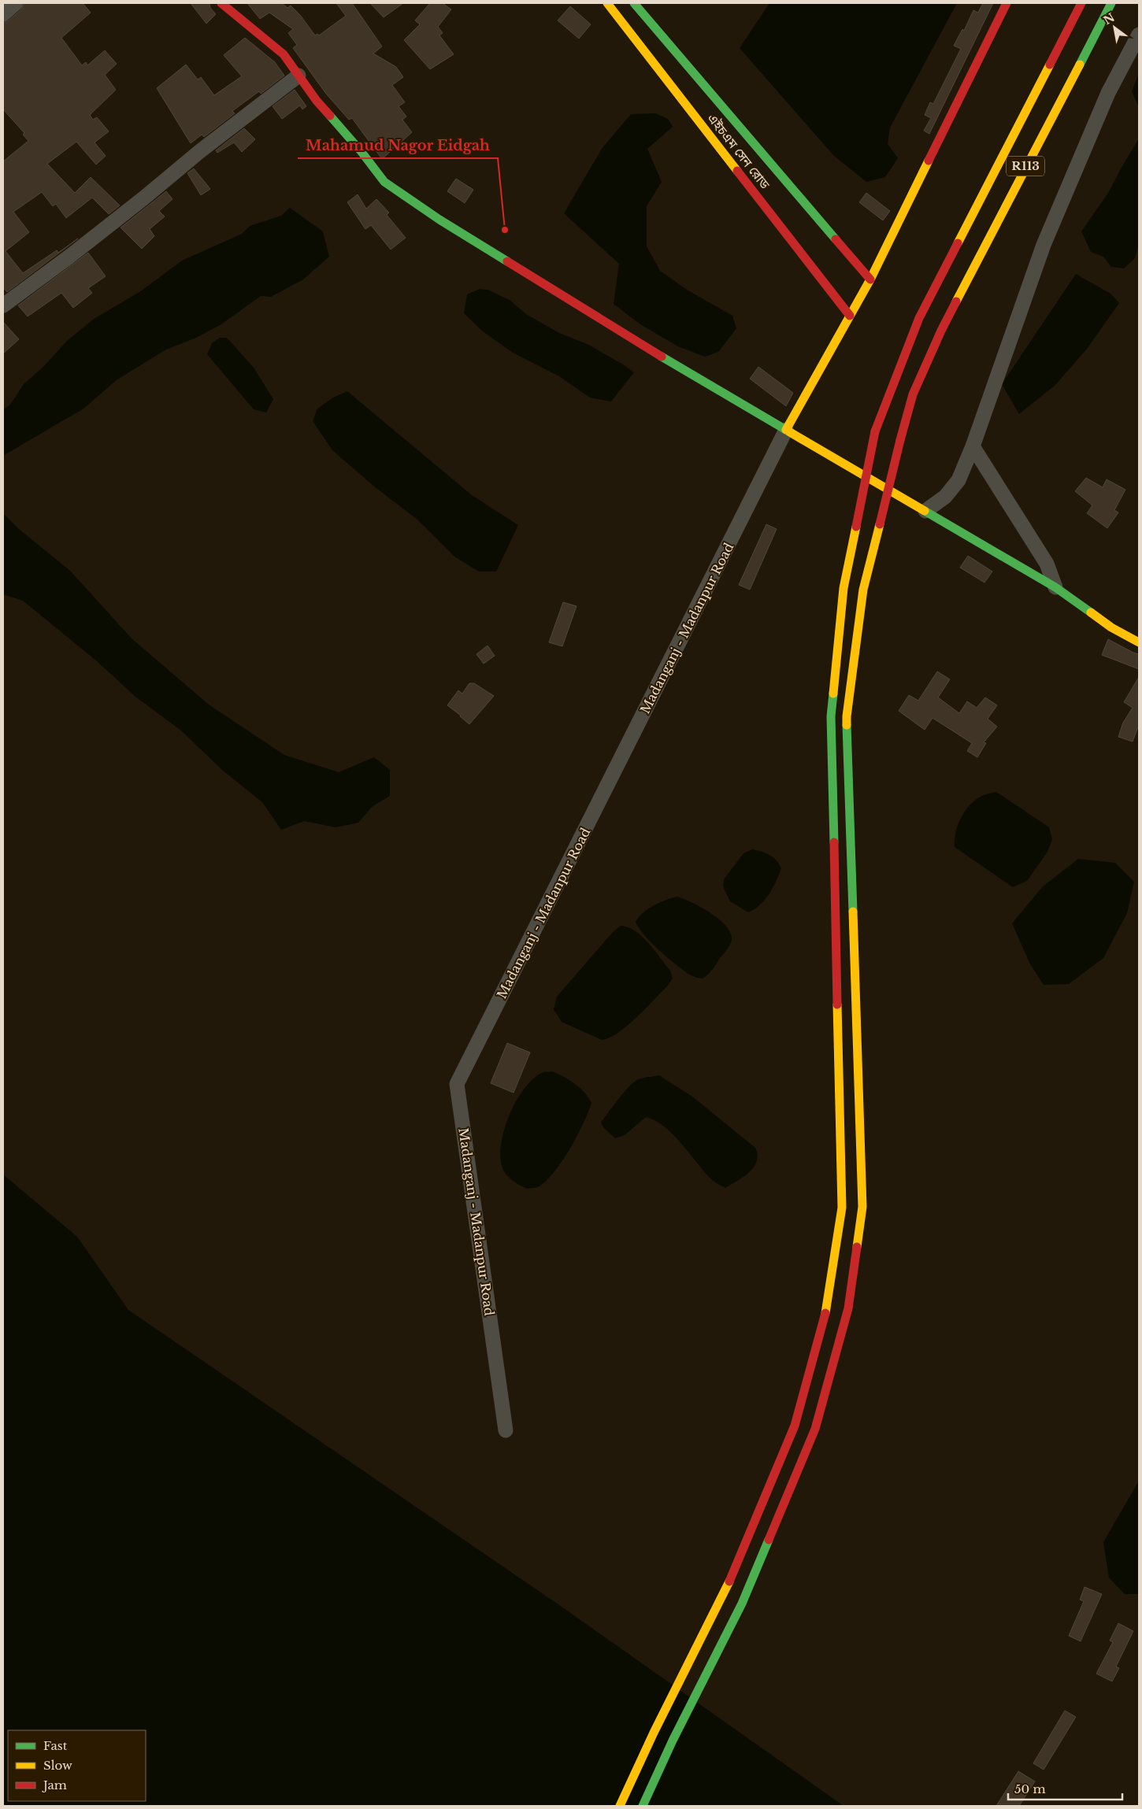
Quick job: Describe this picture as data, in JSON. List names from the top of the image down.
{
  "streets": {
    "main road": ["এইচএম সেন রোড", "R113"],
    "street": ["Madanganj - Madanpur Road"]
  },
  "places": ["Mahamud Nagor Eidgah"],
  "legend": ["Fast", "Slow", "Jam"],
  "scale_bar": "50 m",
  "north": "top left"
}
